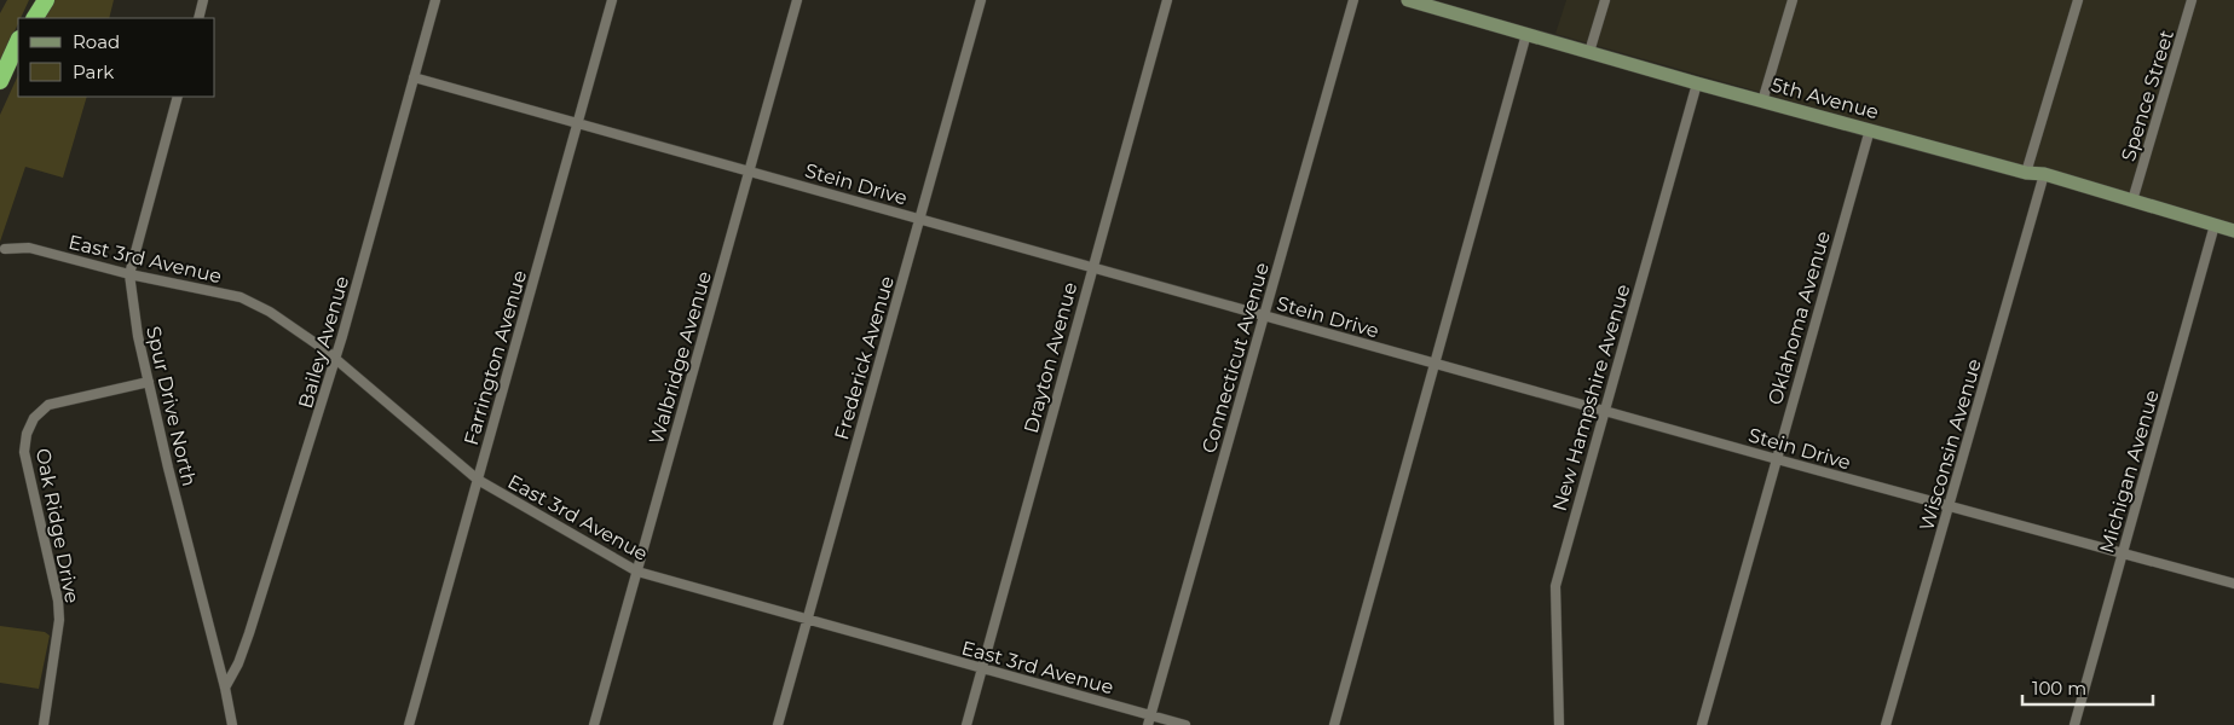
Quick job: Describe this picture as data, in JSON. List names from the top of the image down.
{
  "streets": {
    "main road": ["5th Avenue"],
    "street": [
      "Spence Street",
      "Stein Drive",
      "East 3rd Avenue",
      "Oklahoma Avenue",
      "Bailey Avenue",
      "Farrington Avenue",
      "Walbridge Avenue",
      "Frederick Avenue",
      "Drayton Avenue",
      "Connecticut Avenue",
      "New Hampshire Avenue",
      "Spur Drive North",
      "Wisconsin Avenue",
      "Michigan Avenue",
      "Oak Ridge Drive"
    ]
  },
  "crossings": [
    ["Spence Street", "5th Avenue"],
    ["5th Avenue", "Oklahoma Avenue"],
    ["5th Avenue", "New Hampshire Avenue"],
    ["5th Avenue", "Wisconsin Avenue"],
    ["5th Avenue", "Michigan Avenue"],
    ["Stein Drive", "Oklahoma Avenue"],
    ["Stein Drive", "Bailey Avenue"],
    ["Stein Drive", "Farrington Avenue"],
    ["Stein Drive", "Walbridge Avenue"],
    ["Stein Drive", "Frederick Avenue"],
    ["Stein Drive", "Drayton Avenue"],
    ["Stein Drive", "Connecticut Avenue"],
    ["Stein Drive", "New Hampshire Avenue"],
    ["Stein Drive", "Wisconsin Avenue"],
    ["Stein Drive", "Michigan Avenue"],
    ["East 3rd Avenue", "Bailey Avenue"],
    ["East 3rd Avenue", "Farrington Avenue"],
    ["East 3rd Avenue", "Walbridge Avenue"],
    ["East 3rd Avenue", "Frederick Avenue"],
    ["East 3rd Avenue", "Drayton Avenue"],
    ["East 3rd Avenue", "Connecticut Avenue"],
    ["East 3rd Avenue", "Spur Drive North"],
    ["Bailey Avenue", "Spur Drive North"],
    ["Spur Drive North", "Oak Ridge Drive"]
  ],
  "legend": ["Road", "Park"],
  "scale_bar": "100 m"
}
